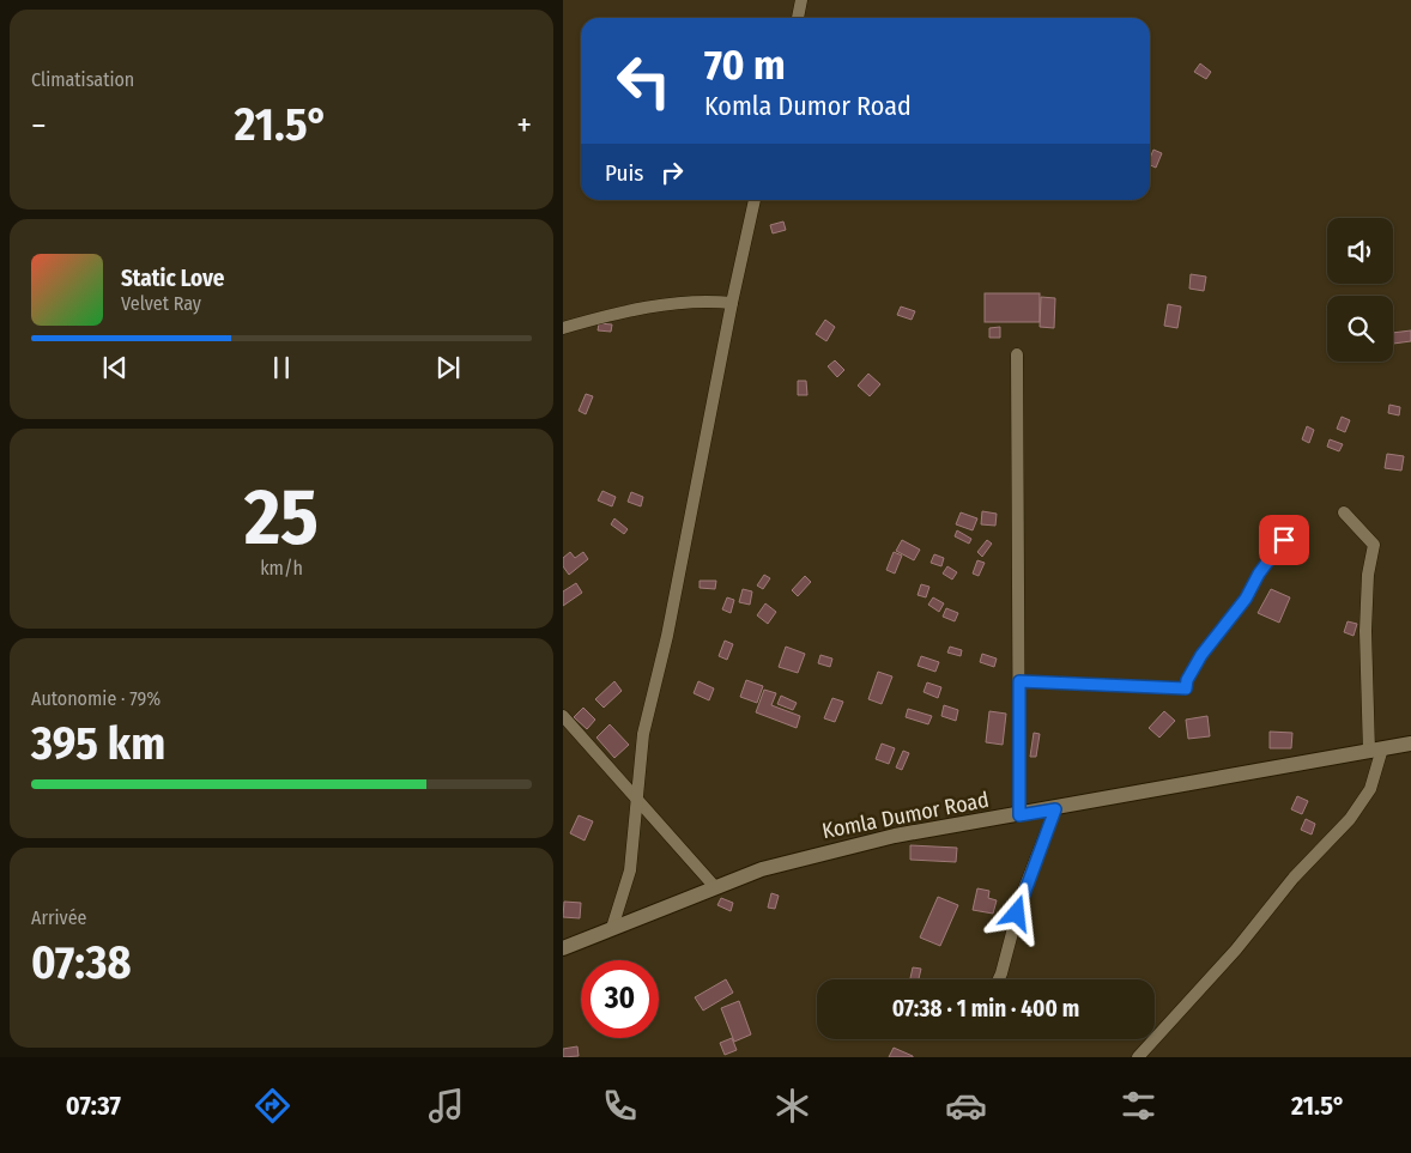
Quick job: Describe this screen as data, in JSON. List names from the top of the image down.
{
  "streets": {
    "street": ["Komla Dumor Road"]
  },
  "page": {
    "tile": [
      "Climatisation",
      ["25", "km/h"],
      ["Autonomie · 79%", "395 km"],
      ["Arrivée", "07:38"]
    ],
    "turn": ["70 m", "Komla Dumor Road"],
    "heat": ["−", "21.5°", "+"],
    "then": "Puis",
    "song": ["Static Love", "Velvet Ray"],
    "limit": "30",
    "trip": "07:38 · 1 min · 400 m",
    "tabs": ["07:37", "21.5°"]
  }
}
